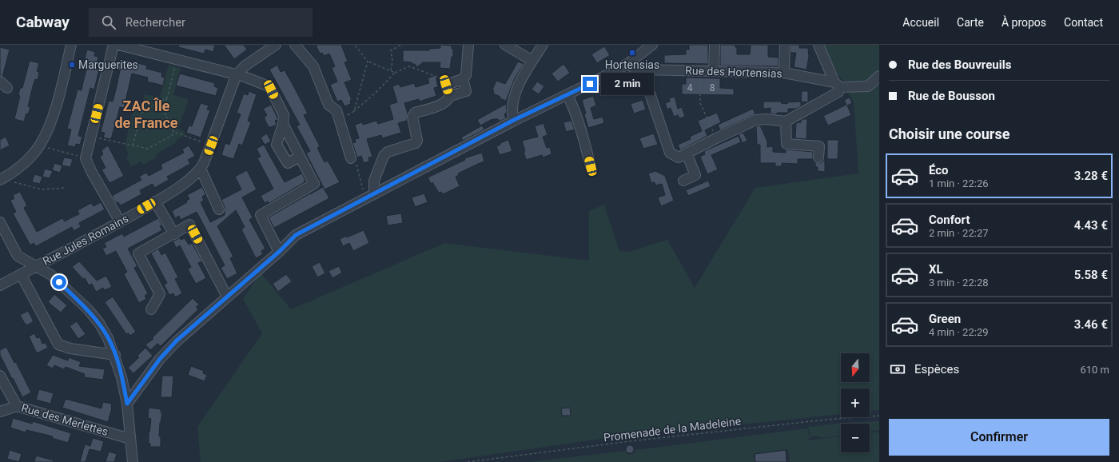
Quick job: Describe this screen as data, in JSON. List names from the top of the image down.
{
  "streets": {
    "street": ["Rue des Hortensias", "Rue Jules Romains", "Rue des Merlettes"],
    "path": ["Promenade de la Madeleine"]
  },
  "districts": ["ZAC Île de France"],
  "places": {
    "transit": ["Hortensias", "Marguerites"]
  },
  "house_numbers": ["4", "8"],
  "north": "bottom",
  "page": {
    "header": "Cabway",
    "search": "Rechercher",
    "nav": [
      "Accueil",
      "Carte",
      "À propos",
      "Contact"
    ],
    "banner": ["Rue des Bouvreuils", "Rue de Bousson"],
    "bubble": "2 min",
    "heading": "Choisir une course",
    "list": [
      {
        "name": "Éco",
        "note": "1 min · 22:26",
        "value": "3.28 €"
      },
      {
        "name": "Confort",
        "note": "2 min · 22:27",
        "value": "4.43 €"
      },
      {
        "name": "XL",
        "note": "3 min · 22:28",
        "value": "5.58 €"
      },
      {
        "name": "Green",
        "note": "4 min · 22:29",
        "value": "3.46 €"
      }
    ],
    "pay": ["Espèces", "610 m"],
    "map_buttons": ["+", "−"],
    "buttons": "Confirmer"
  }
}
